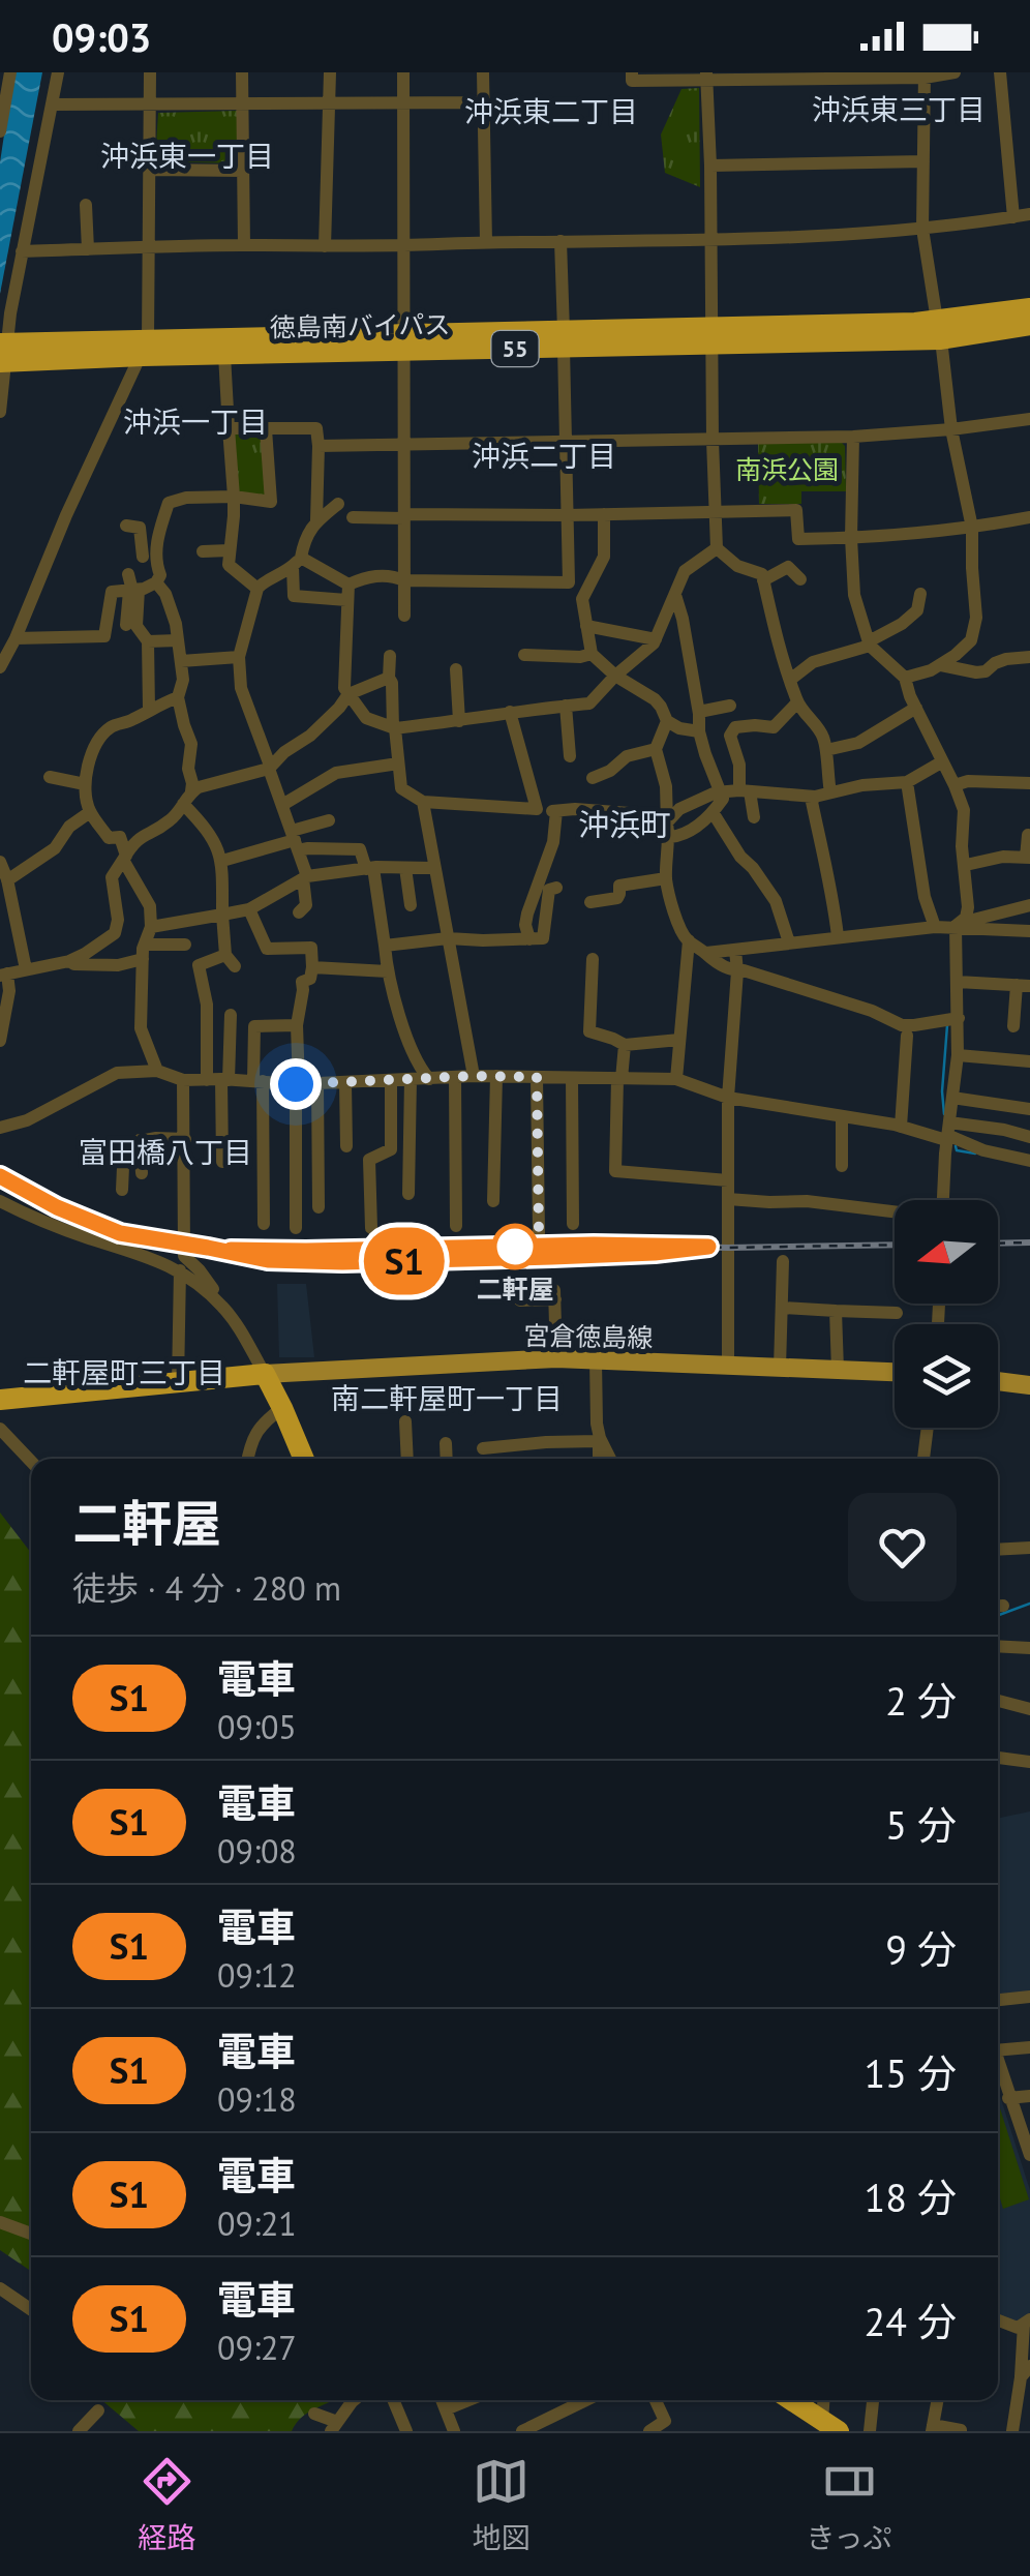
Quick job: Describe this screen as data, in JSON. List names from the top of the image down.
{
  "streets": {
    "highway": ["徳島南バイパス", "55"],
    "main road": ["宮倉徳島線"]
  },
  "districts": [
    "沖浜東三丁目",
    "沖浜東二丁目",
    "沖浜東一丁目",
    "沖浜一丁目",
    "沖浜二丁目",
    "沖浜町",
    "富田橋八丁目",
    "二軒屋町三丁目",
    "南二軒屋町一丁目"
  ],
  "parks": ["南浜公園"],
  "places": ["二軒屋"],
  "north": "left",
  "page": {
    "status": "09:03",
    "on_map": "S1",
    "heading": ["二軒屋", "徒歩 · 4 分 · 280 m"],
    "list": [
      {
        "mark": "S1",
        "name": "電車",
        "note": "09:05",
        "value": "2 分"
      },
      {
        "mark": "S1",
        "name": "電車",
        "note": "09:08",
        "value": "5 分"
      },
      {
        "mark": "S1",
        "name": "電車",
        "note": "09:12",
        "value": "9 分"
      },
      {
        "mark": "S1",
        "name": "電車",
        "note": "09:18",
        "value": "15 分"
      },
      {
        "mark": "S1",
        "name": "電車",
        "note": "09:21",
        "value": "18 分"
      },
      {
        "mark": "S1",
        "name": "電車",
        "note": "09:27",
        "value": "24 分"
      }
    ],
    "tabs": ["経路", "地図", "きっぷ"]
  }
}
